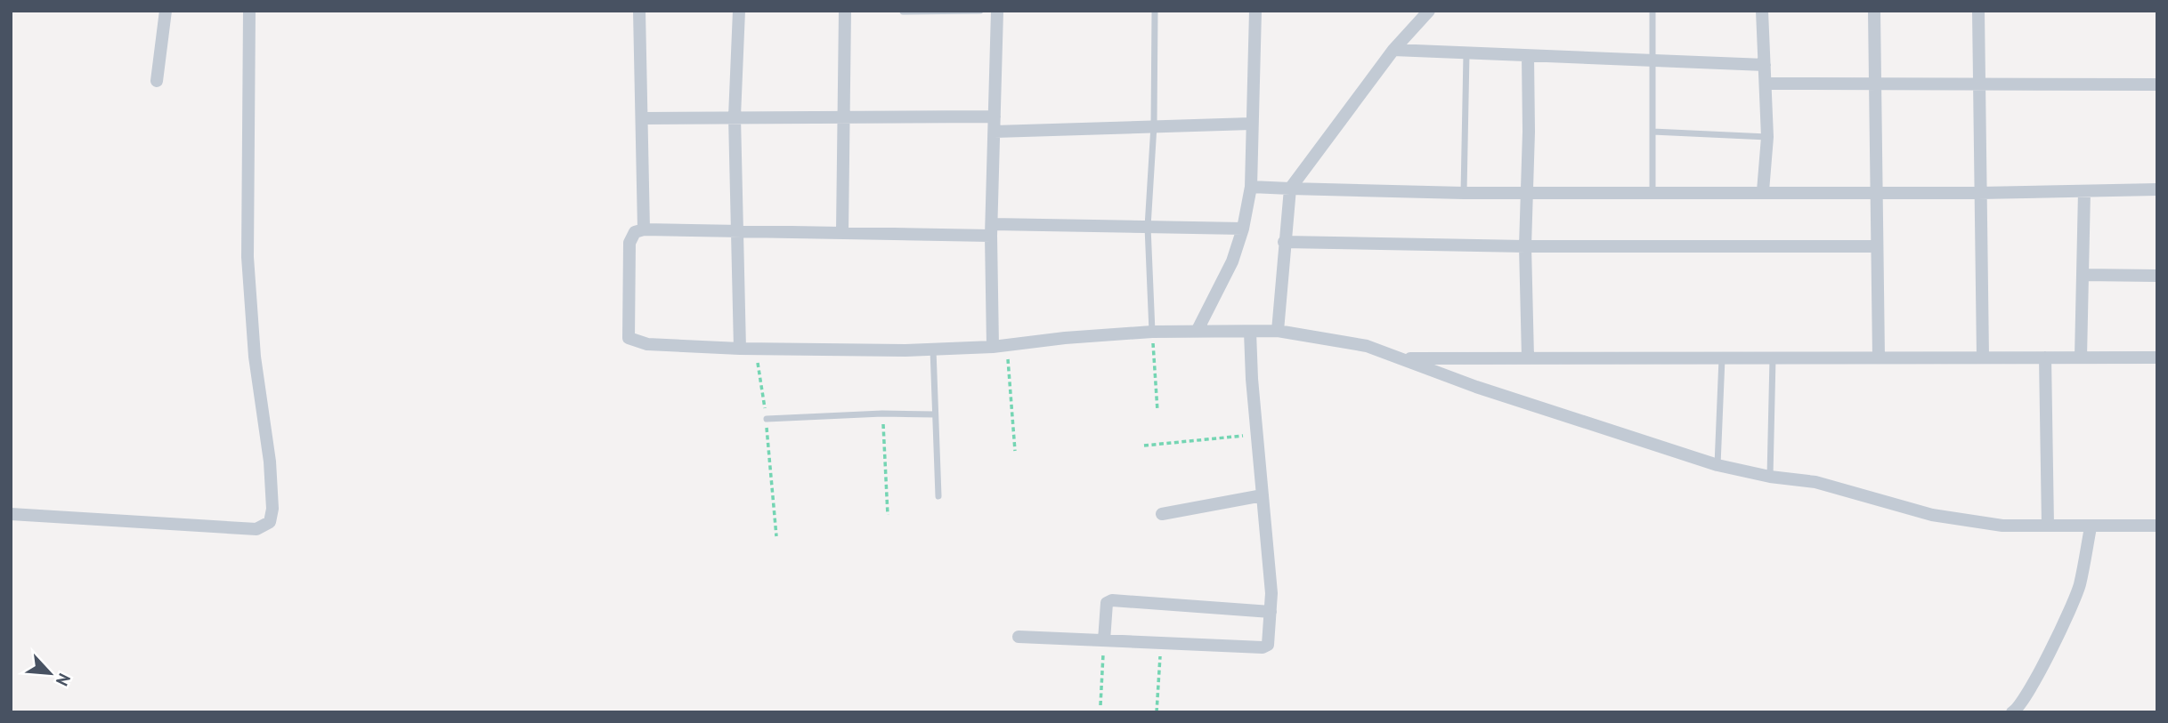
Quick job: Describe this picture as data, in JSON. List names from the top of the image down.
{
  "north": "bottom right"
}
